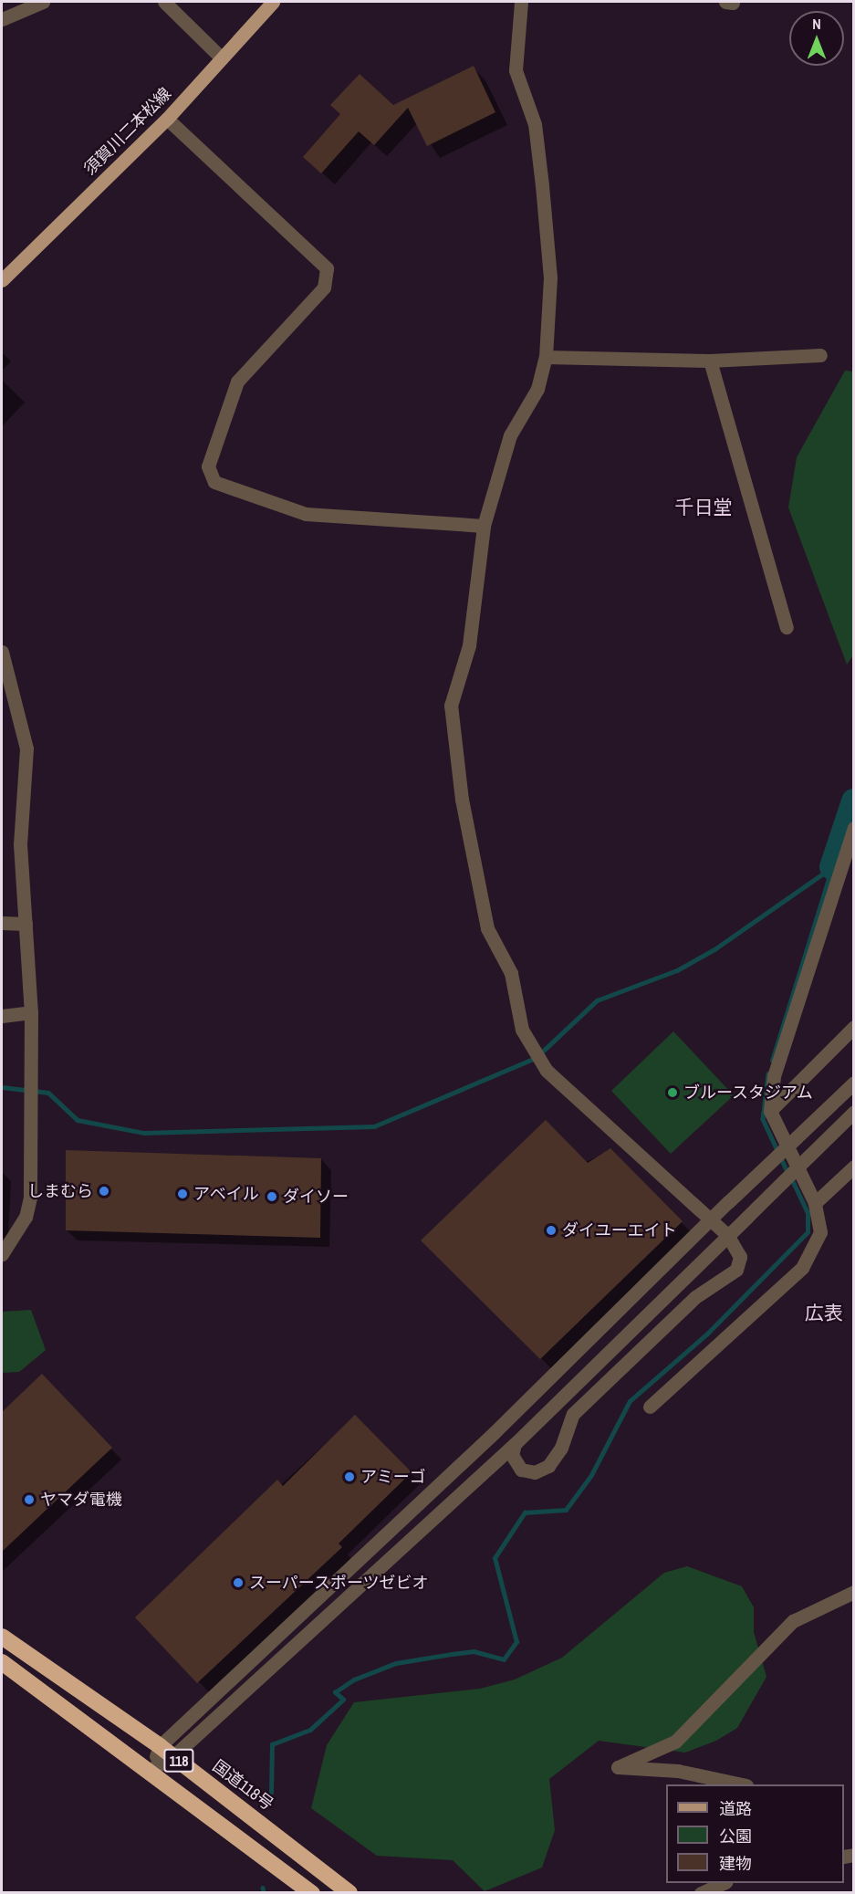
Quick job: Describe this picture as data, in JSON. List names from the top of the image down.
{
  "streets": {
    "highway": ["118", "国道118号"],
    "main road": ["須賀川二本松線"]
  },
  "districts": ["千日堂", "広表"],
  "places": [
    "ブルースタジアム",
    "しまむら",
    "アベイル",
    "ダイソー",
    "ダイユーエイト",
    "アミーゴ",
    "ヤマダ電機",
    "スーパースポーツゼビオ"
  ],
  "legend": ["道路", "公園", "建物"],
  "north": "top"
}
